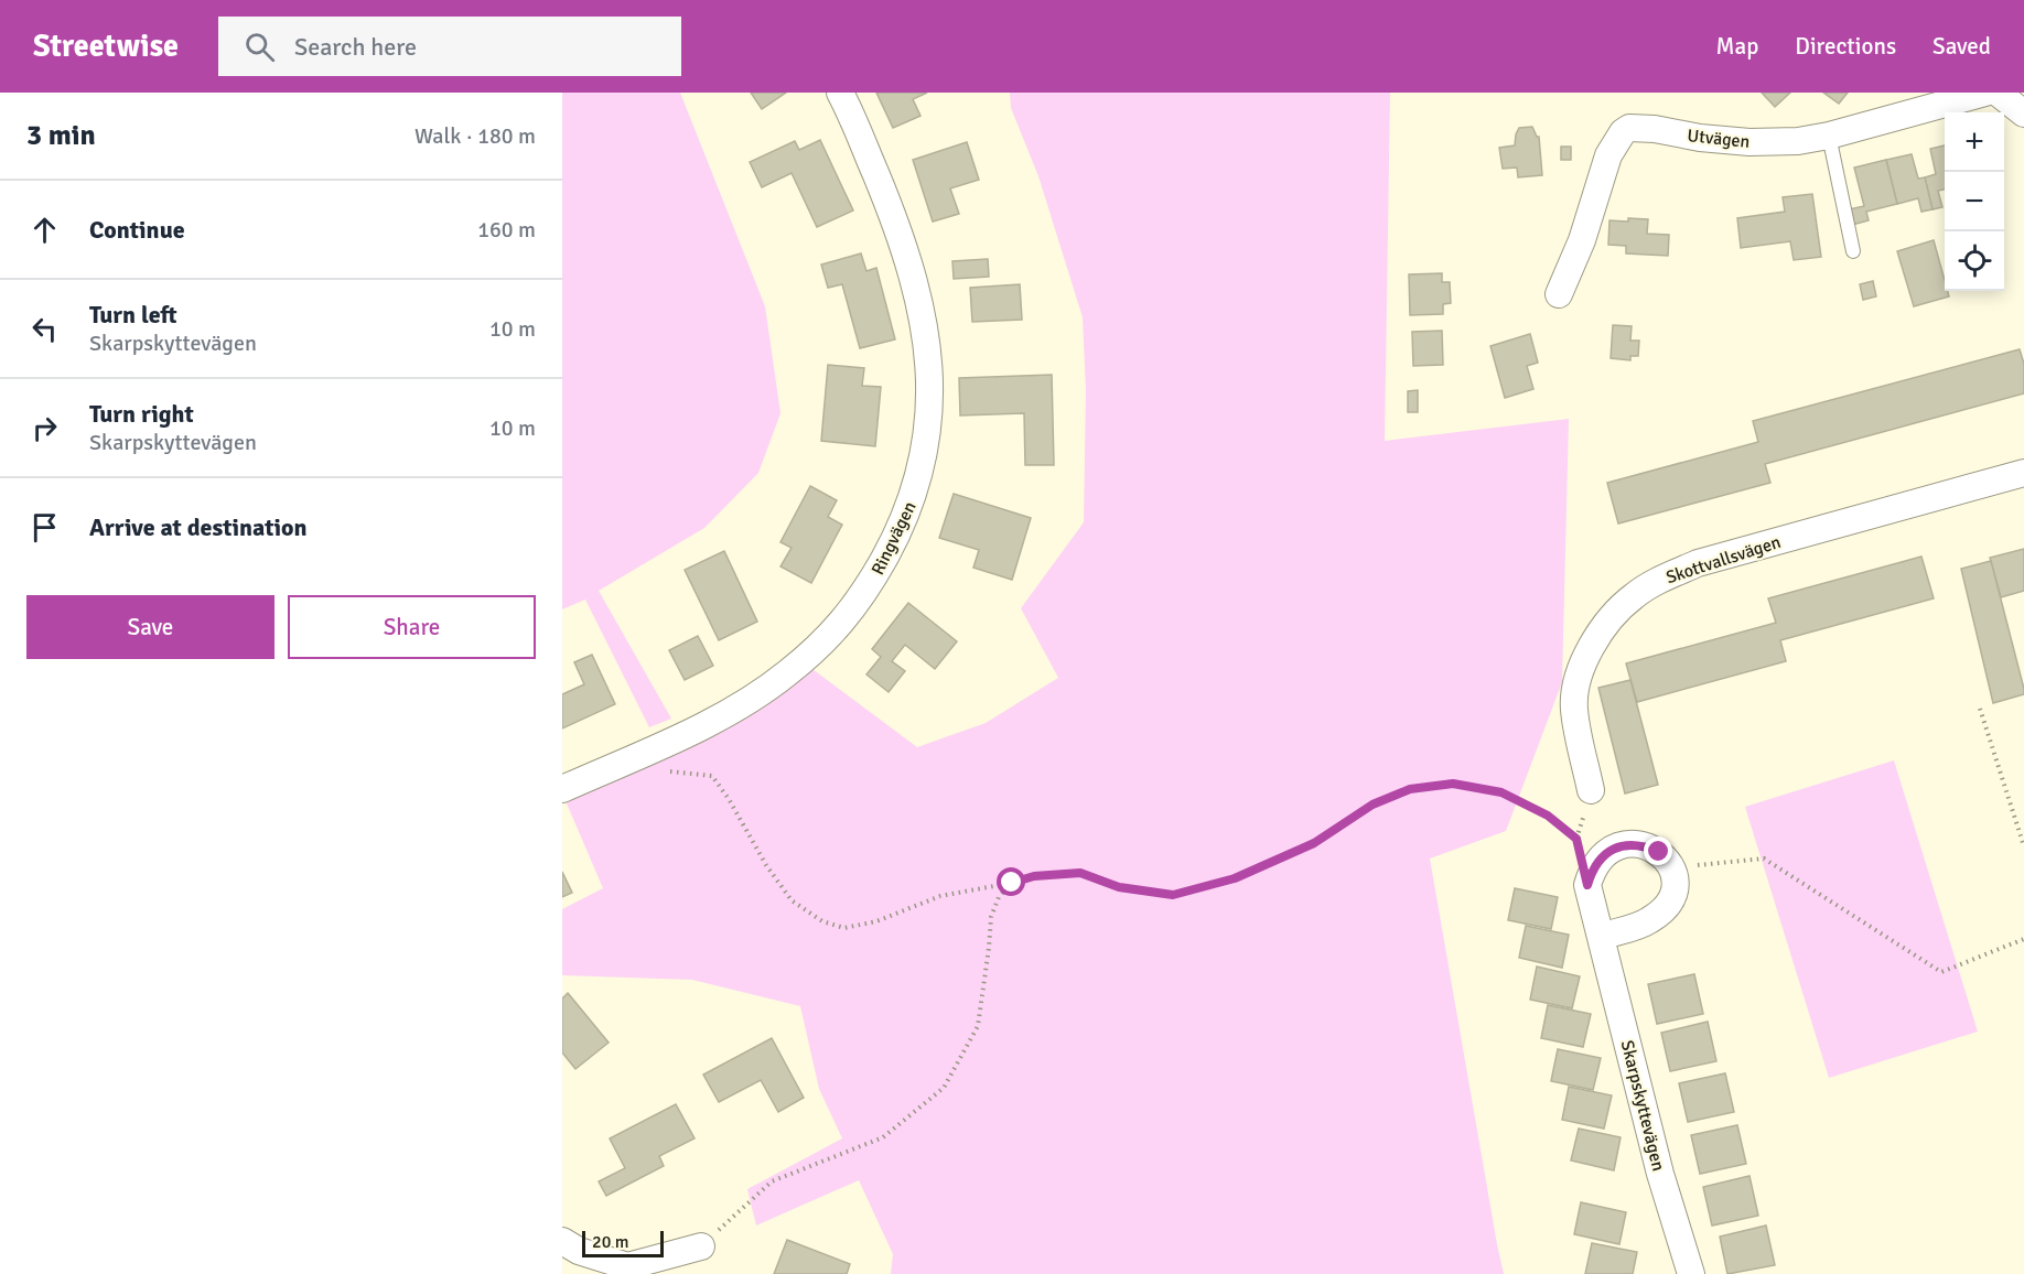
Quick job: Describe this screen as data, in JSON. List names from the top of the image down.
{
  "streets": {
    "street": [
      "Utvägen",
      "Ringvägen",
      "Skottvallsvägen",
      "Skarpskyttevägen"
    ]
  },
  "scale_bar": "20 m",
  "page": {
    "header": "Streetwise",
    "search": "Search here",
    "nav": ["Map", "Directions", "Saved"],
    "heading": ["3 min", "Walk · 180 m"],
    "map_buttons": ["+", "−"],
    "list": [
      ["Continue", "160 m"],
      ["Turn left", "Skarpskyttevägen", "10 m"],
      ["Turn right", "Skarpskyttevägen", "10 m"],
      "Arrive at destination"
    ],
    "buttons": ["Save", "Share"],
    "scale": "20 m"
  }
}
